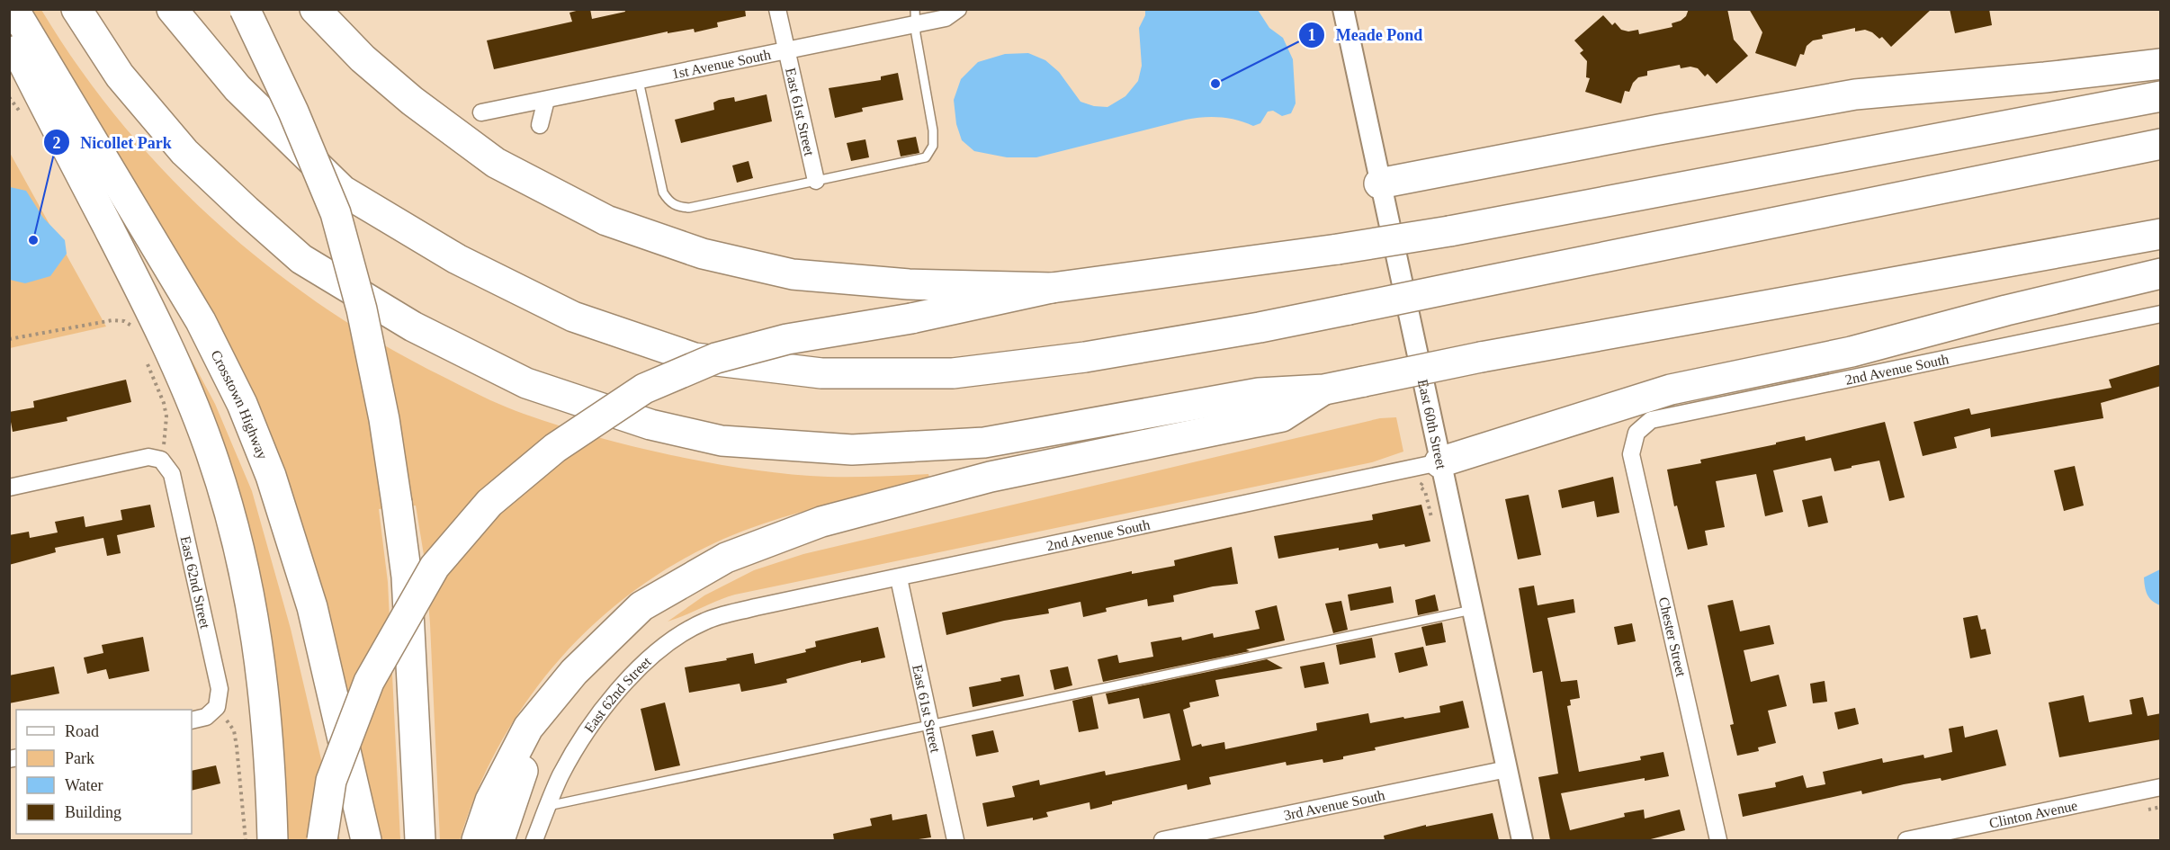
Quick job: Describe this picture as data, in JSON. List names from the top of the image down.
{
  "streets": {
    "highway": ["Crosstown Highway"],
    "street": [
      "1st Avenue South",
      "East 61st Street",
      "2nd Avenue South",
      "East 60th Street",
      "East 62nd Street",
      "Chester Street",
      "3rd Avenue South",
      "Clinton Avenue"
    ]
  },
  "crossings": [
    ["1st Avenue South", "East 61st Street"],
    ["East 61st Street", "2nd Avenue South"],
    ["2nd Avenue South", "East 60th Street"],
    ["2nd Avenue South", "East 62nd Street"],
    ["2nd Avenue South", "Chester Street"],
    ["East 60th Street", "3rd Avenue South"]
  ],
  "places": ["Meade Pond", "Nicollet Park"],
  "legend": [
    "Road",
    "Park",
    "Water",
    "Building"
  ]
}
